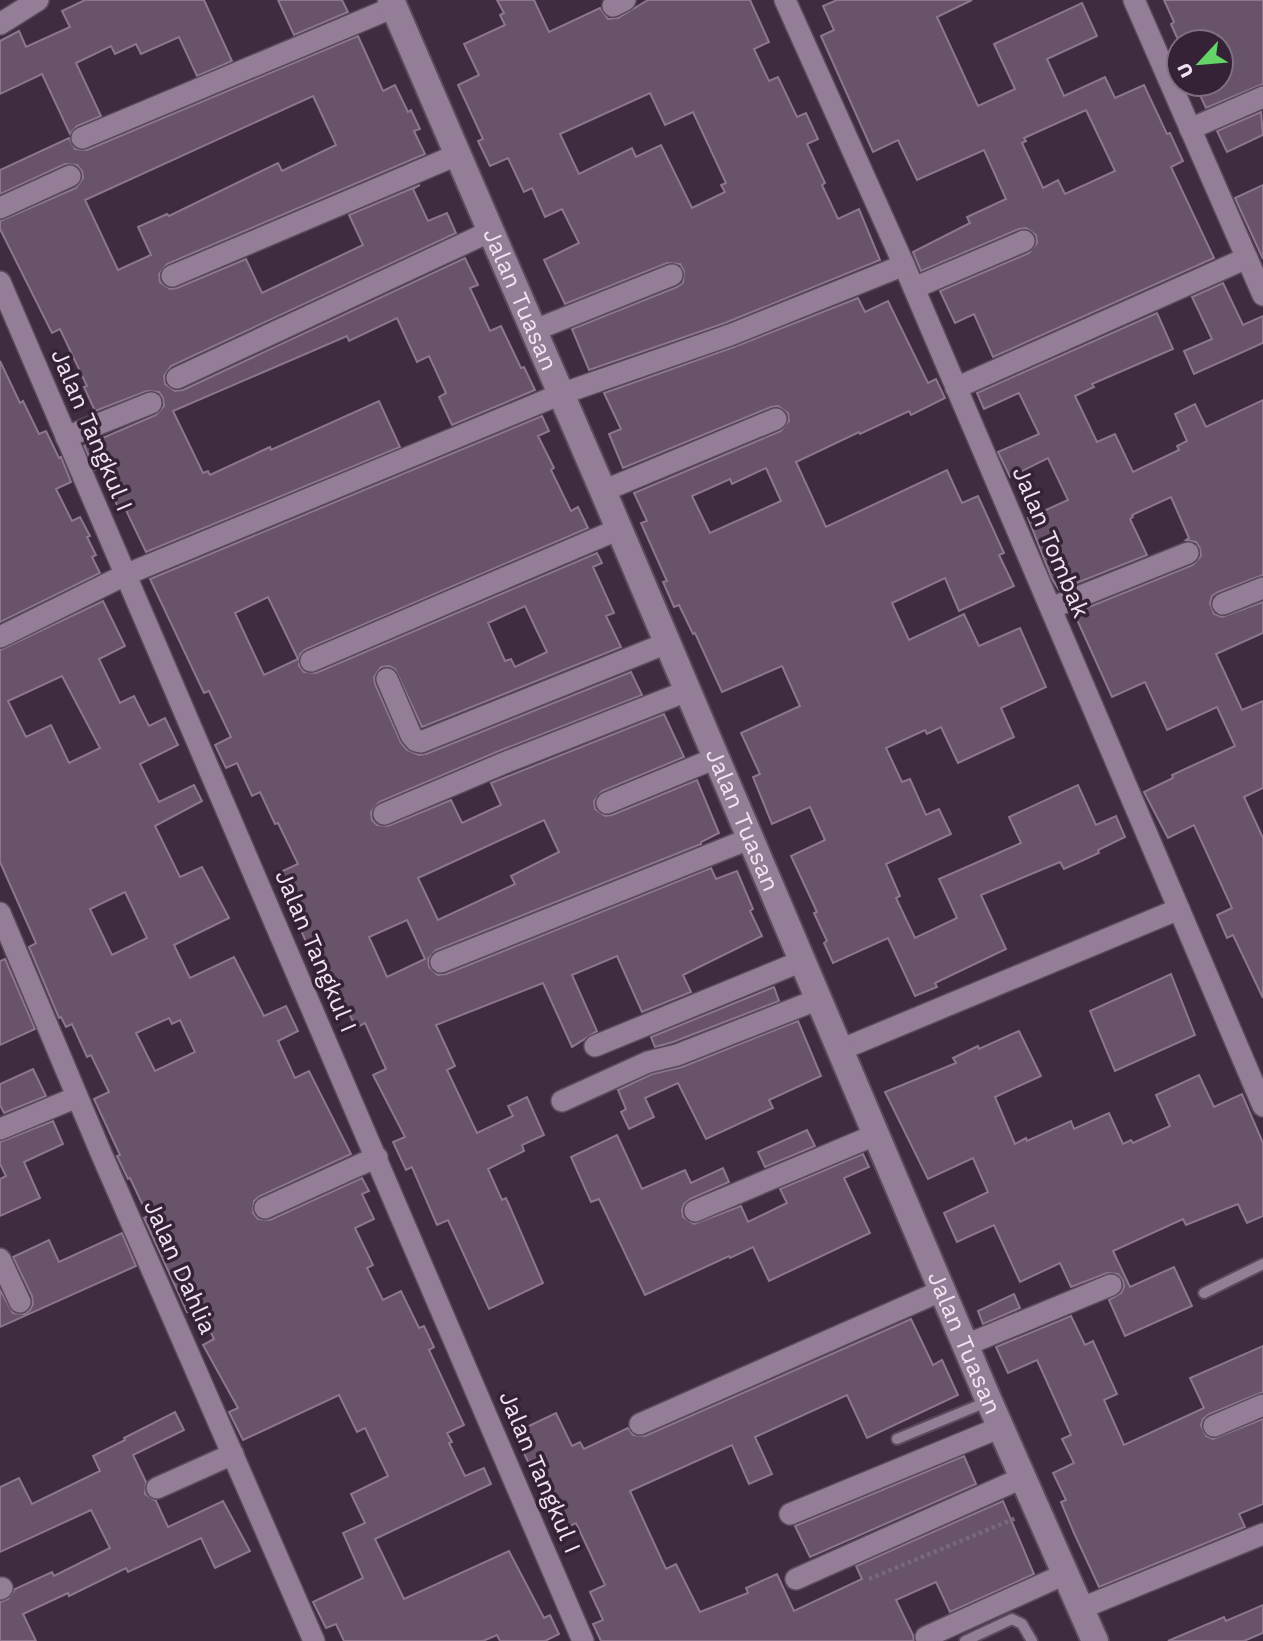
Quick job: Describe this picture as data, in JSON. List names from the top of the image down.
{
  "streets": {
    "street": [
      "Jalan Tuasan",
      "Jalan Tangkul I",
      "Jalan Tombak",
      "Jalan Dahlia"
    ]
  },
  "north": "bottom left"
}
